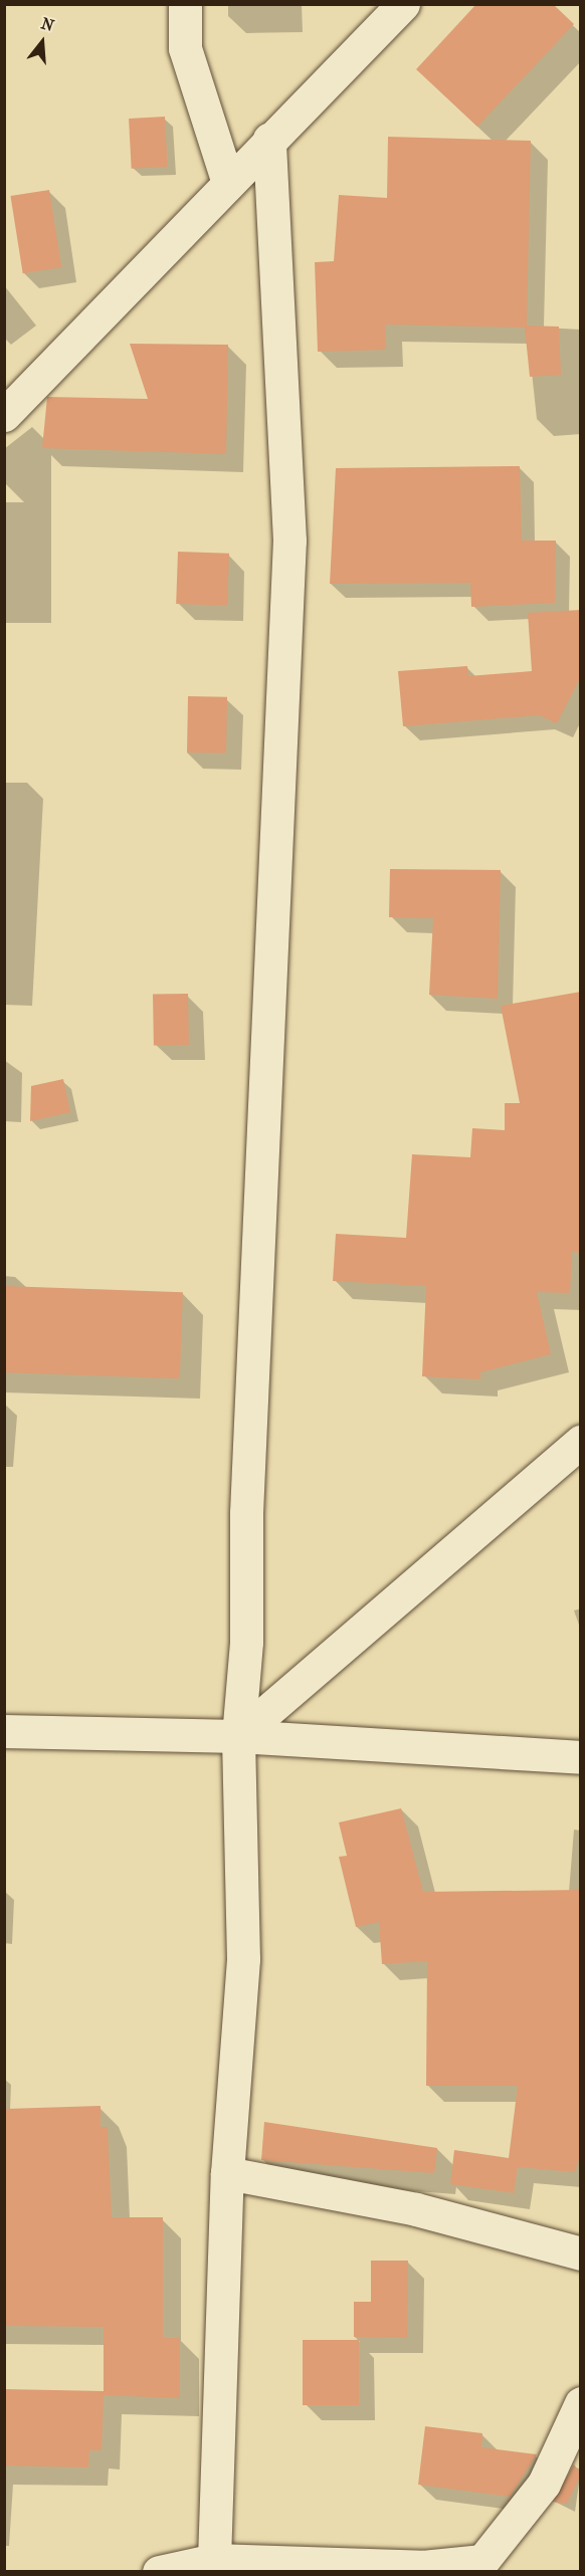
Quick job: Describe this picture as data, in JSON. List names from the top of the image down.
{
  "north": "top"
}
